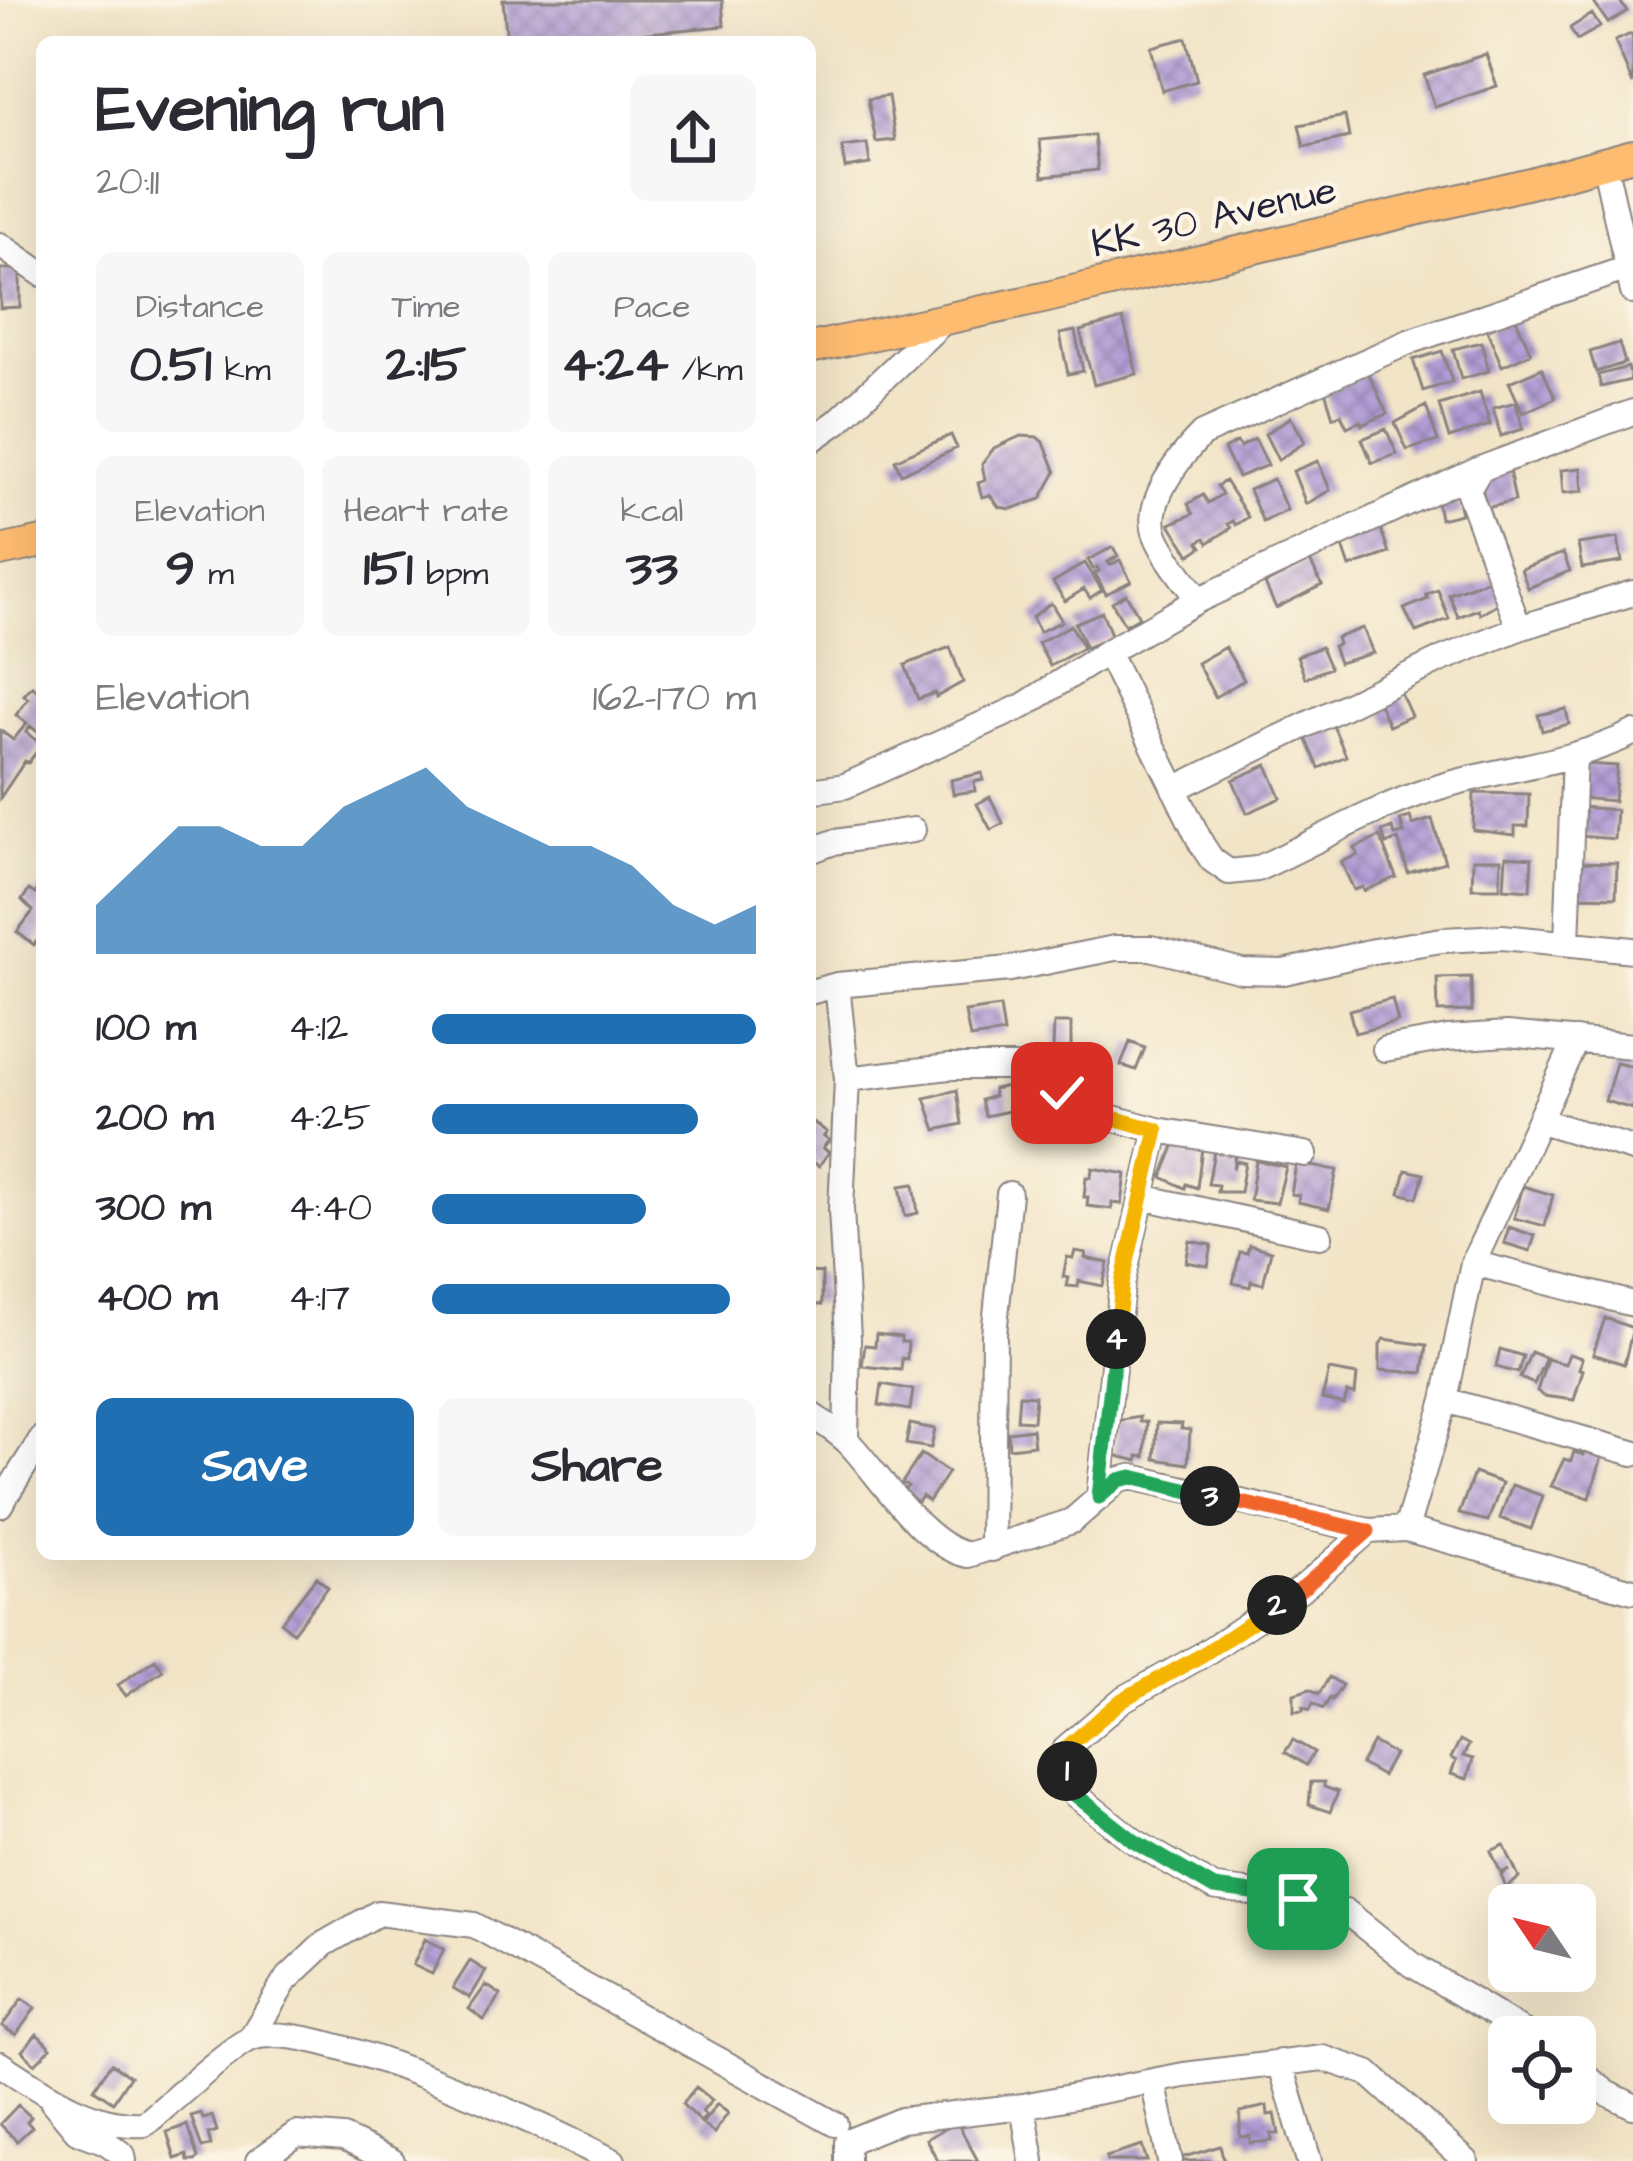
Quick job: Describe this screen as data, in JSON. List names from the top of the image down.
{
  "streets": {
    "main road": ["KK 30 Avenue"]
  },
  "north": "top left",
  "page": {
    "heading": ["Evening run", "20:11"],
    "stats": [
      ["Distance", "0.51 km"],
      ["Time", "2:15"],
      ["Pace", "4:24 /km"],
      ["Elevation", "9 m"],
      ["Heart rate", "151 bpm"],
      ["kcal", "33"]
    ],
    "chart": ["Elevation", "162–170 m"],
    "list": [
      {
        "name": "100 m",
        "note": "4:12"
      },
      {
        "name": "200 m",
        "note": "4:25"
      },
      {
        "name": "300 m",
        "note": "4:40"
      },
      {
        "name": "400 m",
        "note": "4:17"
      }
    ],
    "pins": [
      "4",
      "3",
      "2",
      "1"
    ],
    "buttons": ["Save", "Share"]
  }
}
